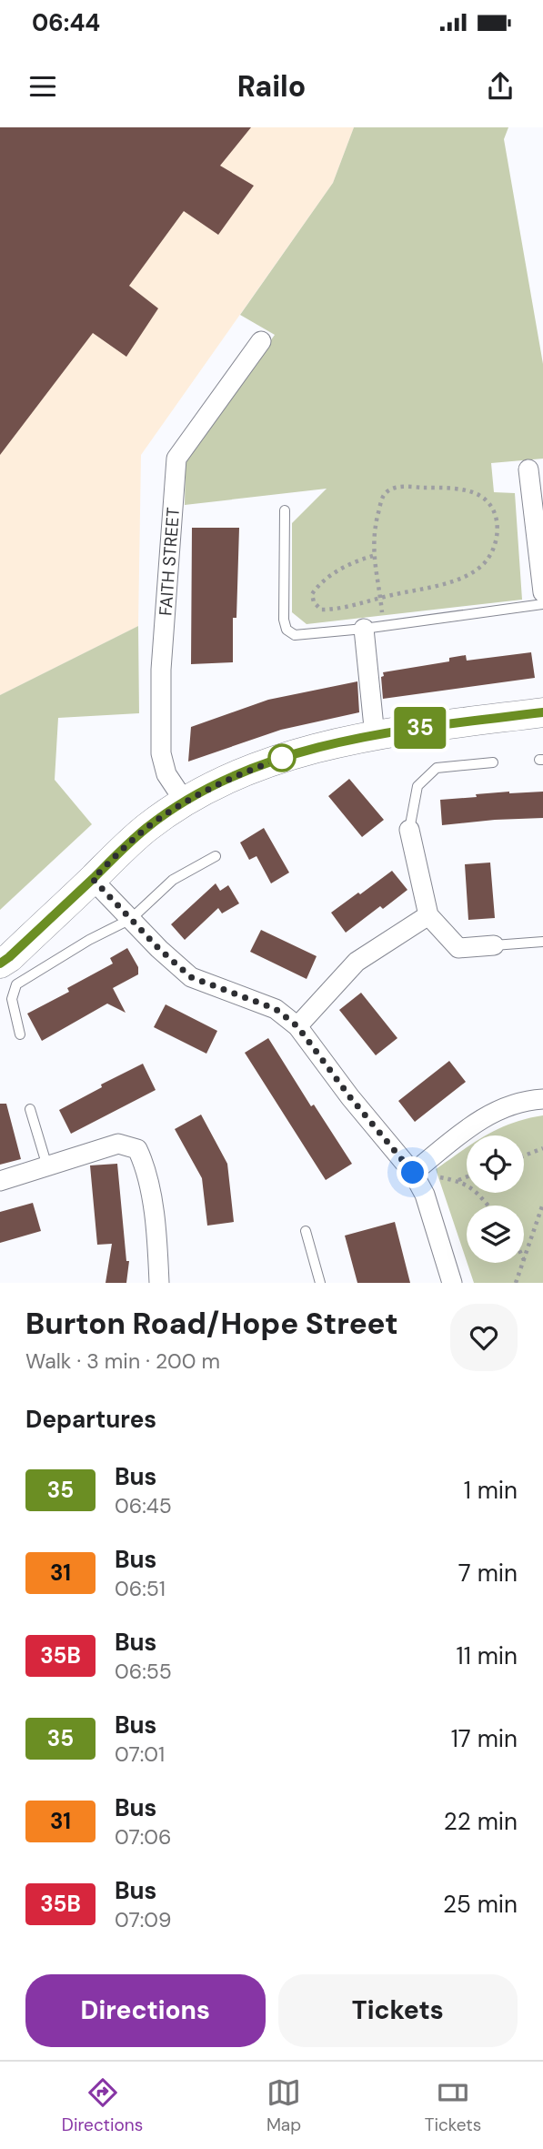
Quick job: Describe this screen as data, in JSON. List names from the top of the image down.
{
  "streets": {
    "street": ["FAITH STREET"]
  },
  "lines": ["bus line 35"],
  "page": {
    "status": "06:44",
    "header": "Railo",
    "on_map": "35",
    "heading": [
      ["Burton Road/Hope Street", "Walk · 3 min · 200 m"],
      "Departures"
    ],
    "list": [
      {
        "mark": "35",
        "name": "Bus",
        "note": "06:45",
        "value": "1 min"
      },
      {
        "mark": "31",
        "name": "Bus",
        "note": "06:51",
        "value": "7 min"
      },
      {
        "mark": "35B",
        "name": "Bus",
        "note": "06:55",
        "value": "11 min"
      },
      {
        "mark": "35",
        "name": "Bus",
        "note": "07:01",
        "value": "17 min"
      },
      {
        "mark": "31",
        "name": "Bus",
        "note": "07:06",
        "value": "22 min"
      },
      {
        "mark": "35B",
        "name": "Bus",
        "note": "07:09",
        "value": "25 min"
      }
    ],
    "buttons": ["Directions", "Tickets"],
    "tabs": ["Directions", "Map", "Tickets"]
  }
}
